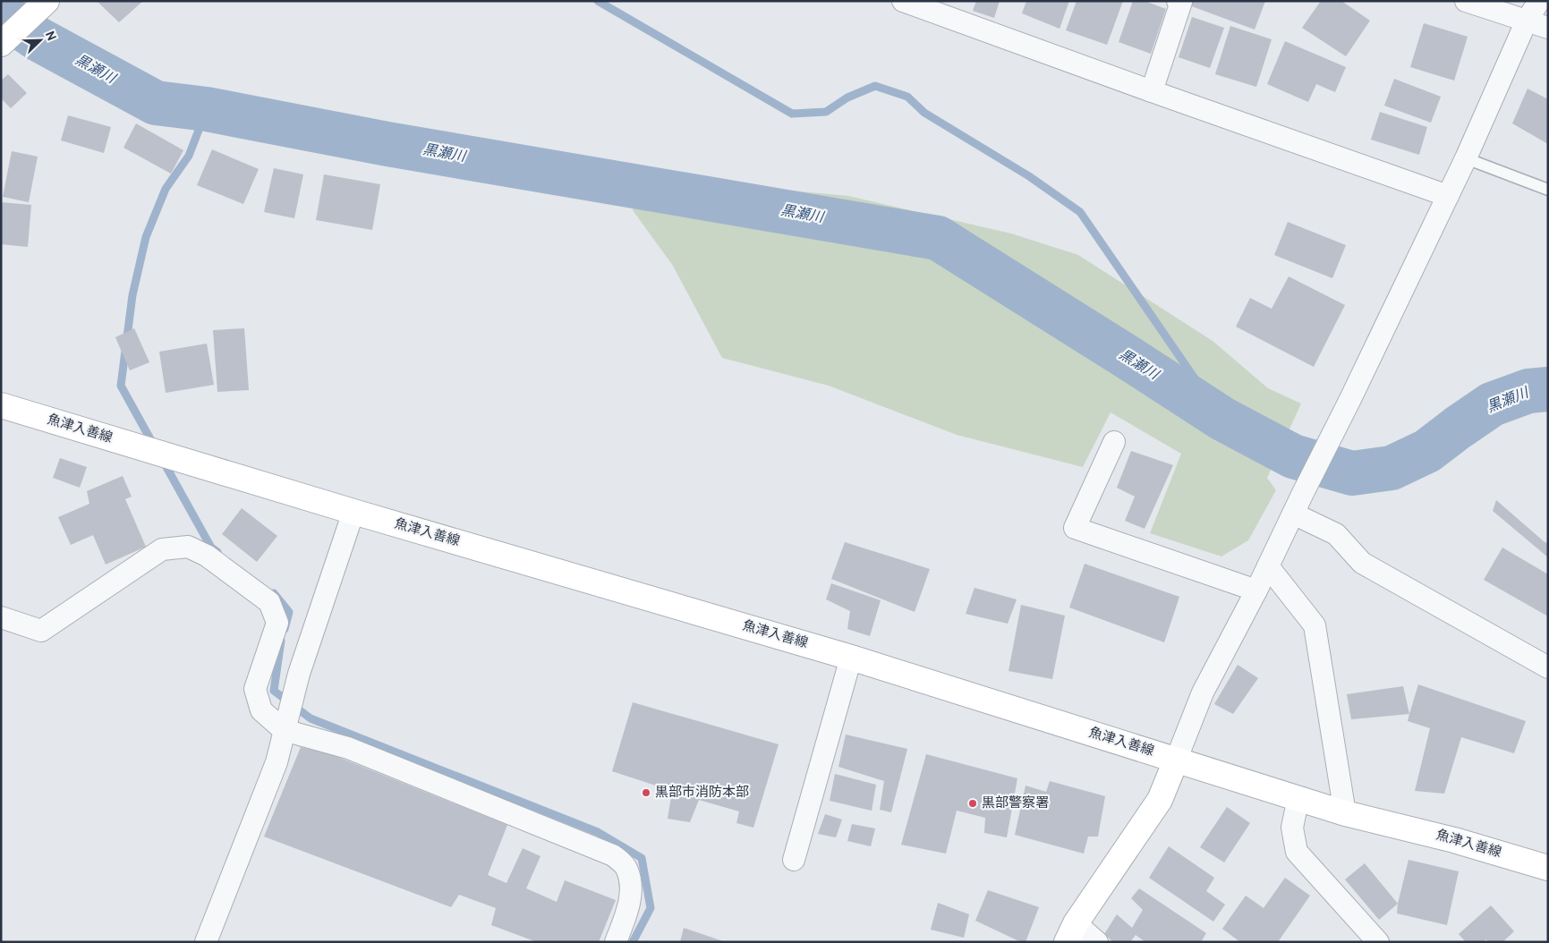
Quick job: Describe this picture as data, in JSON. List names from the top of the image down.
{
  "streets": {
    "main road": ["魚津入善線"]
  },
  "water": ["黒瀬川"],
  "places": ["黒部市消防本部", "黒部警察署"],
  "north": "top right"
}
